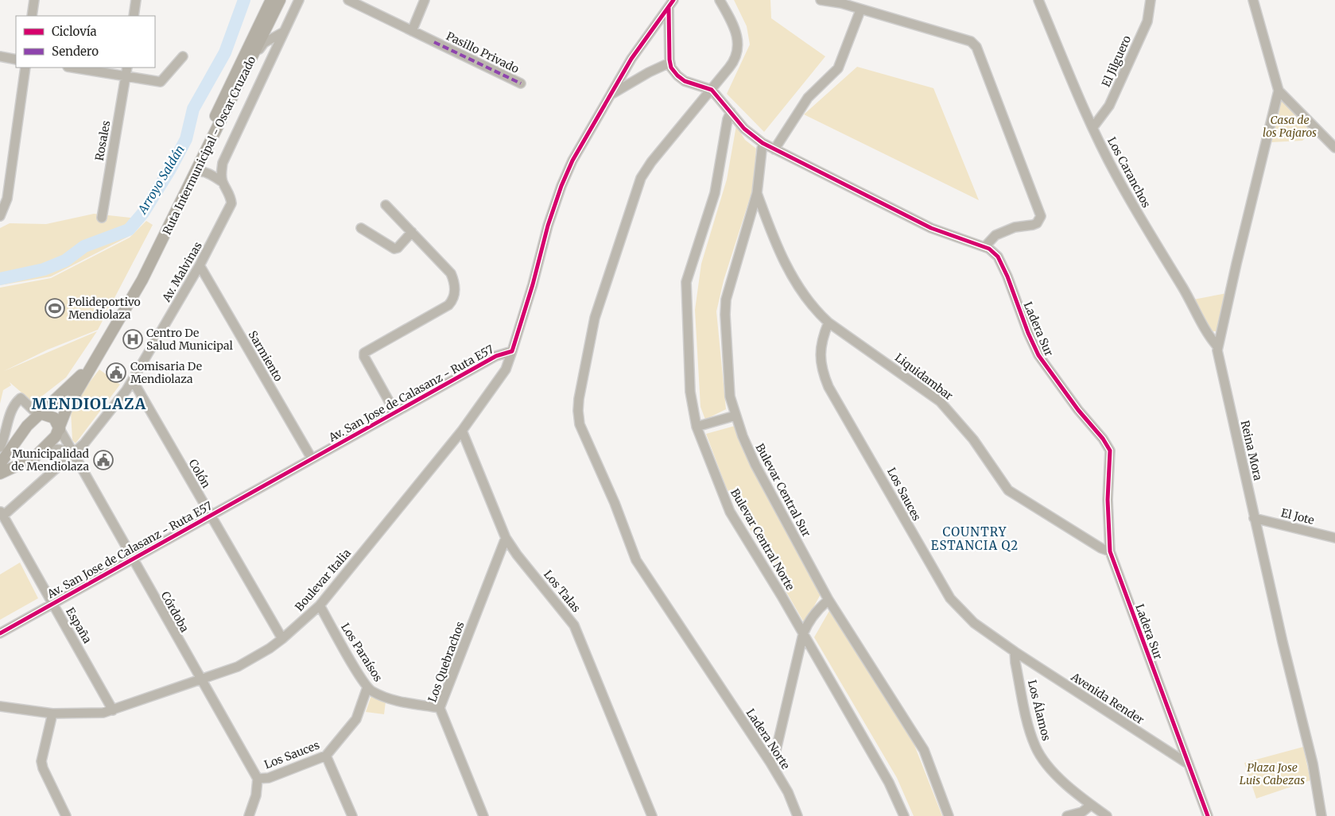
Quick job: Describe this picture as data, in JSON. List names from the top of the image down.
{
  "streets": {
    "main road": ["Ruta Intermunicipal - Oscar Cruzado"],
    "street": [
      "Pasillo Privado",
      "El Jilguero",
      "Rosales",
      "Los Caranchos",
      "Av. Malvinas",
      "Ladera Sur",
      "Sarmiento",
      "Liquidambar",
      "Av. San Jose de Calasanz - Ruta E57",
      "Reina Mora",
      "Colón",
      "Bulevar Central Sur",
      "Los Sauces",
      "El Jote",
      "Bulevar Central Norte",
      "Boulevar Italia",
      "Los Talas",
      "Córdoba",
      "España",
      "Los Paraísos",
      "Los Quebrachos",
      "Avenida Render",
      "Los Álamos",
      "Ladera Norte"
    ]
  },
  "crossings": [
    ["El Jilguero", "Los Caranchos"],
    ["Ruta Intermunicipal - Oscar Cruzado", "Córdoba"],
    ["Los Caranchos", "Reina Mora"],
    ["Av. Malvinas", "Sarmiento"],
    ["Av. Malvinas", "Colón"],
    ["Av. Malvinas", "Córdoba"],
    ["Av. Malvinas", "España"],
    ["Ladera Sur", "Liquidambar"],
    ["Ladera Sur", "Bulevar Central Sur"],
    ["Ladera Sur", "Bulevar Central Norte"],
    ["Ladera Sur", "Avenida Render"],
    ["Ladera Sur", "Ladera Norte"],
    ["Sarmiento", "Av. San Jose de Calasanz - Ruta E57"],
    ["Liquidambar", "Bulevar Central Sur"],
    ["Liquidambar", "Los Sauces"],
    ["Av. San Jose de Calasanz - Ruta E57", "Colón"],
    ["Av. San Jose de Calasanz - Ruta E57", "Boulevar Italia"],
    ["Av. San Jose de Calasanz - Ruta E57", "Córdoba"],
    ["Av. San Jose de Calasanz - Ruta E57", "España"],
    ["Reina Mora", "El Jote"],
    ["Colón", "Boulevar Italia"],
    ["Los Sauces", "Córdoba"],
    ["Los Sauces", "Los Paraísos"],
    ["Los Sauces", "Avenida Render"],
    ["Los Sauces", "Los Álamos"],
    ["Boulevar Italia", "Los Talas"],
    ["Boulevar Italia", "Córdoba"],
    ["Boulevar Italia", "España"],
    ["Boulevar Italia", "Los Paraísos"],
    ["Los Talas", "Los Quebrachos"],
    ["Los Paraísos", "Los Quebrachos"],
    ["Avenida Render", "Los Álamos"]
  ],
  "districts": ["MENDIOLAZA", "COUNTRY ESTANCIA Q2"],
  "water": ["Arroyo Saldán"],
  "parks": ["Casa de los Pajaros", "Plaza Jose Luis Cabezas"],
  "places": {
    "sports": ["Polideportivo Mendiolaza"],
    "hospital": ["Centro De Salud Municipal"],
    "public building": ["Comisaria De Mendiolaza", "Municipalidad de Mendiolaza"]
  },
  "legend": ["Ciclovía", "Sendero"]
}
